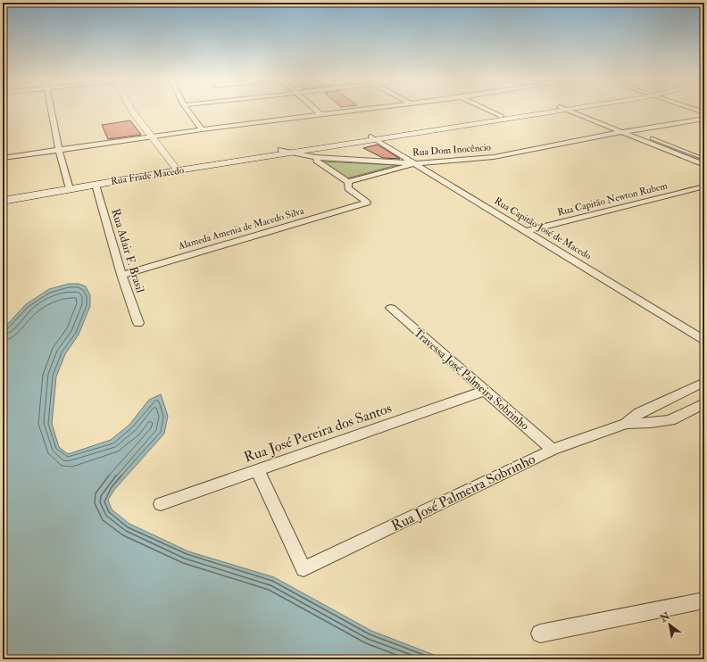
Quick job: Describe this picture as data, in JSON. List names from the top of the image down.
{
  "streets": {
    "main road": ["Rua Frade Macedo"],
    "street": [
      "Rua Dom Inocêncio",
      "Rua Capitão Newton Rubem",
      "Alameda Amenia de Macedo Silva",
      "Rua Capitão José de Macedo",
      "Rua Adair F. Brasil",
      "Travessa José Palmeira Sobrinho",
      "Rua José Pereira dos Santos",
      "Rua José Palmeira Sobrinho"
    ]
  },
  "crossings": [
    ["Rua Dom Inocêncio", "Rua Frade Macedo"],
    ["Rua Dom Inocêncio", "Rua Capitão José de Macedo"],
    ["Rua Frade Macedo", "Rua Capitão José de Macedo"],
    ["Rua Frade Macedo", "Rua Adair F. Brasil"],
    ["Rua Capitão Newton Rubem", "Rua Capitão José de Macedo"],
    ["Alameda Amenia de Macedo Silva", "Rua Adair F. Brasil"],
    ["Travessa José Palmeira Sobrinho", "Rua José Pereira dos Santos"],
    ["Travessa José Palmeira Sobrinho", "Rua José Palmeira Sobrinho"],
    ["Rua José Pereira dos Santos", "Rua José Palmeira Sobrinho"]
  ],
  "north": "top left"
}
